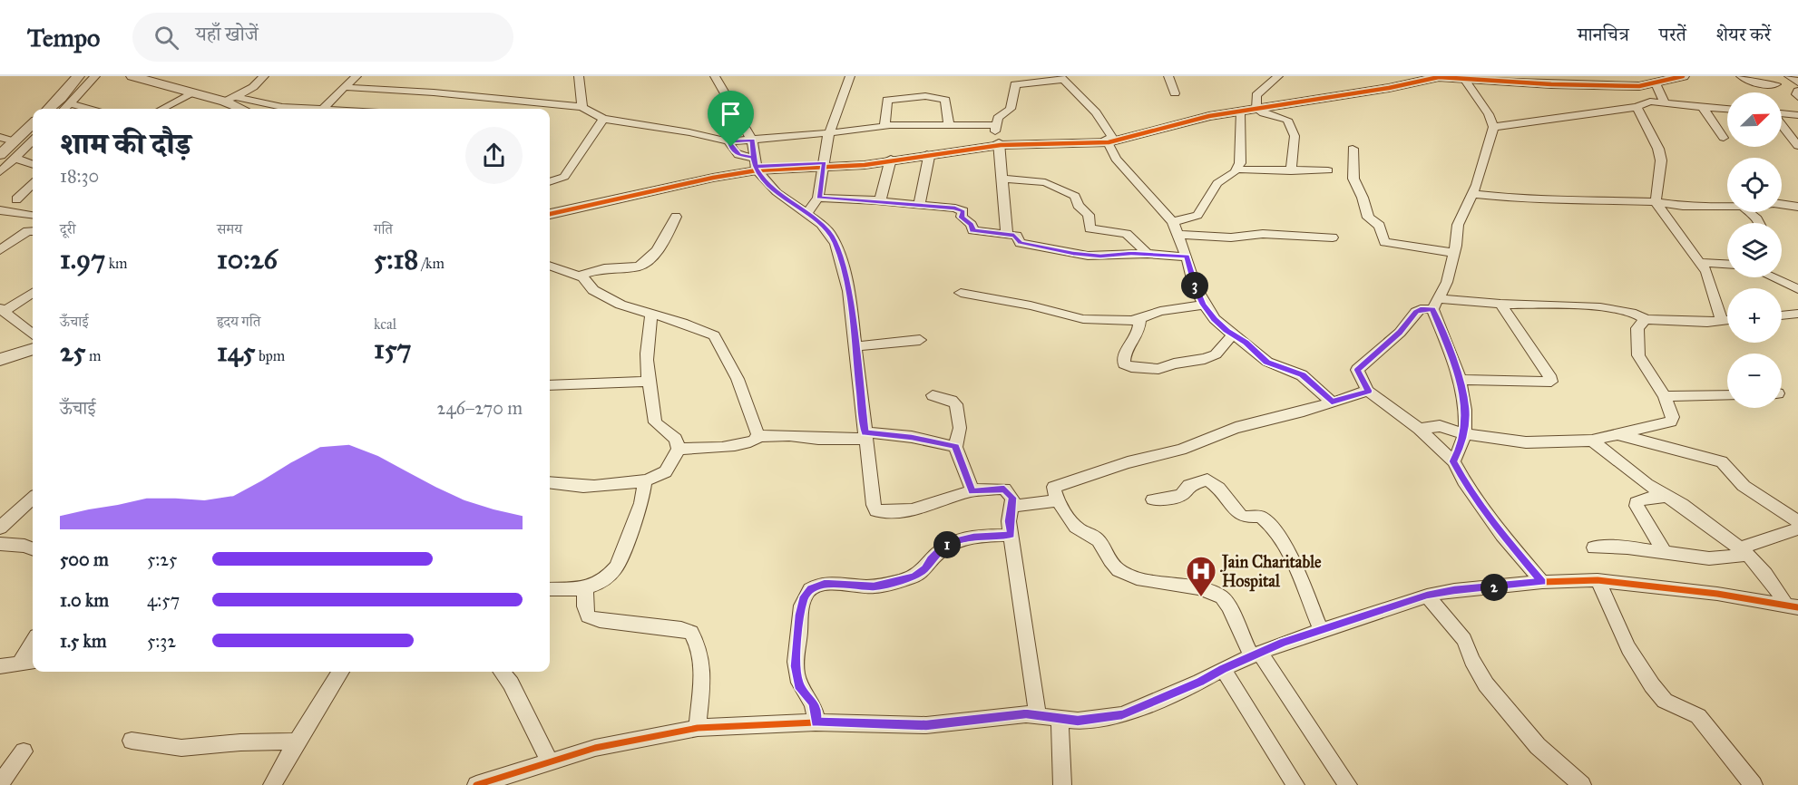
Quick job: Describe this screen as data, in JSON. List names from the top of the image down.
{
  "places": {
    "hospital": ["Jain Charitable Hospital"]
  },
  "north": "top right",
  "page": {
    "header": "Tempo",
    "search": "यहाँ खोजें",
    "nav": ["मानचित्र", "परतें", "शेयर करें"],
    "map_buttons": ["+", "−"],
    "heading": ["शाम की दौड़", "18:30"],
    "stats": [
      ["दूरी", "1.97 km"],
      ["समय", "10:26"],
      ["गति", "5:18 /km"],
      ["ऊँचाई", "25 m"],
      ["हृदय गति", "145 bpm"],
      ["kcal", "157"]
    ],
    "pins": ["3", "1", "2"],
    "chart": ["ऊँचाई", "246–270 m"],
    "list": [
      {
        "name": "500 m",
        "note": "5:25"
      },
      {
        "name": "1.0 km",
        "note": "4:57"
      },
      {
        "name": "1.5 km",
        "note": "5:32"
      }
    ]
  }
}
